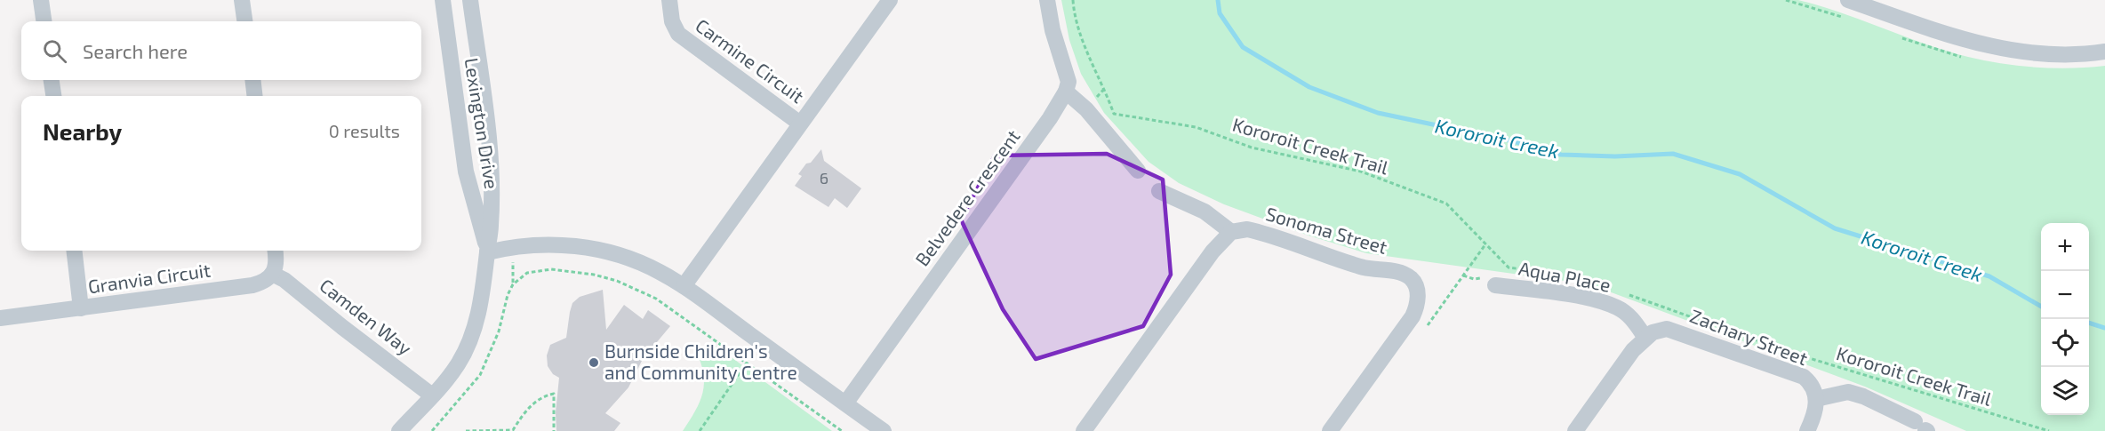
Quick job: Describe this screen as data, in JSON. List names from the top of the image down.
{
  "streets": {
    "street": [
      "Carmine Circuit",
      "Lexington Drive",
      "Belvedere Crescent",
      "Sonoma Street",
      "Aqua Place",
      "Granvia Circuit",
      "Camden Way",
      "Zachary Street"
    ],
    "path": ["Kororoit Creek Trail"]
  },
  "crossings": [
    ["Lexington Drive", "Camden Way"],
    ["Aqua Place", "Zachary Street"],
    ["Granvia Circuit", "Camden Way"]
  ],
  "water": ["Kororoit Creek"],
  "places": ["Burnside Children's and Community Centre"],
  "house_numbers": ["6"],
  "page": {
    "search": "Search here",
    "heading": ["Nearby", "0 results"],
    "map_buttons": ["+", "−"]
  }
}
